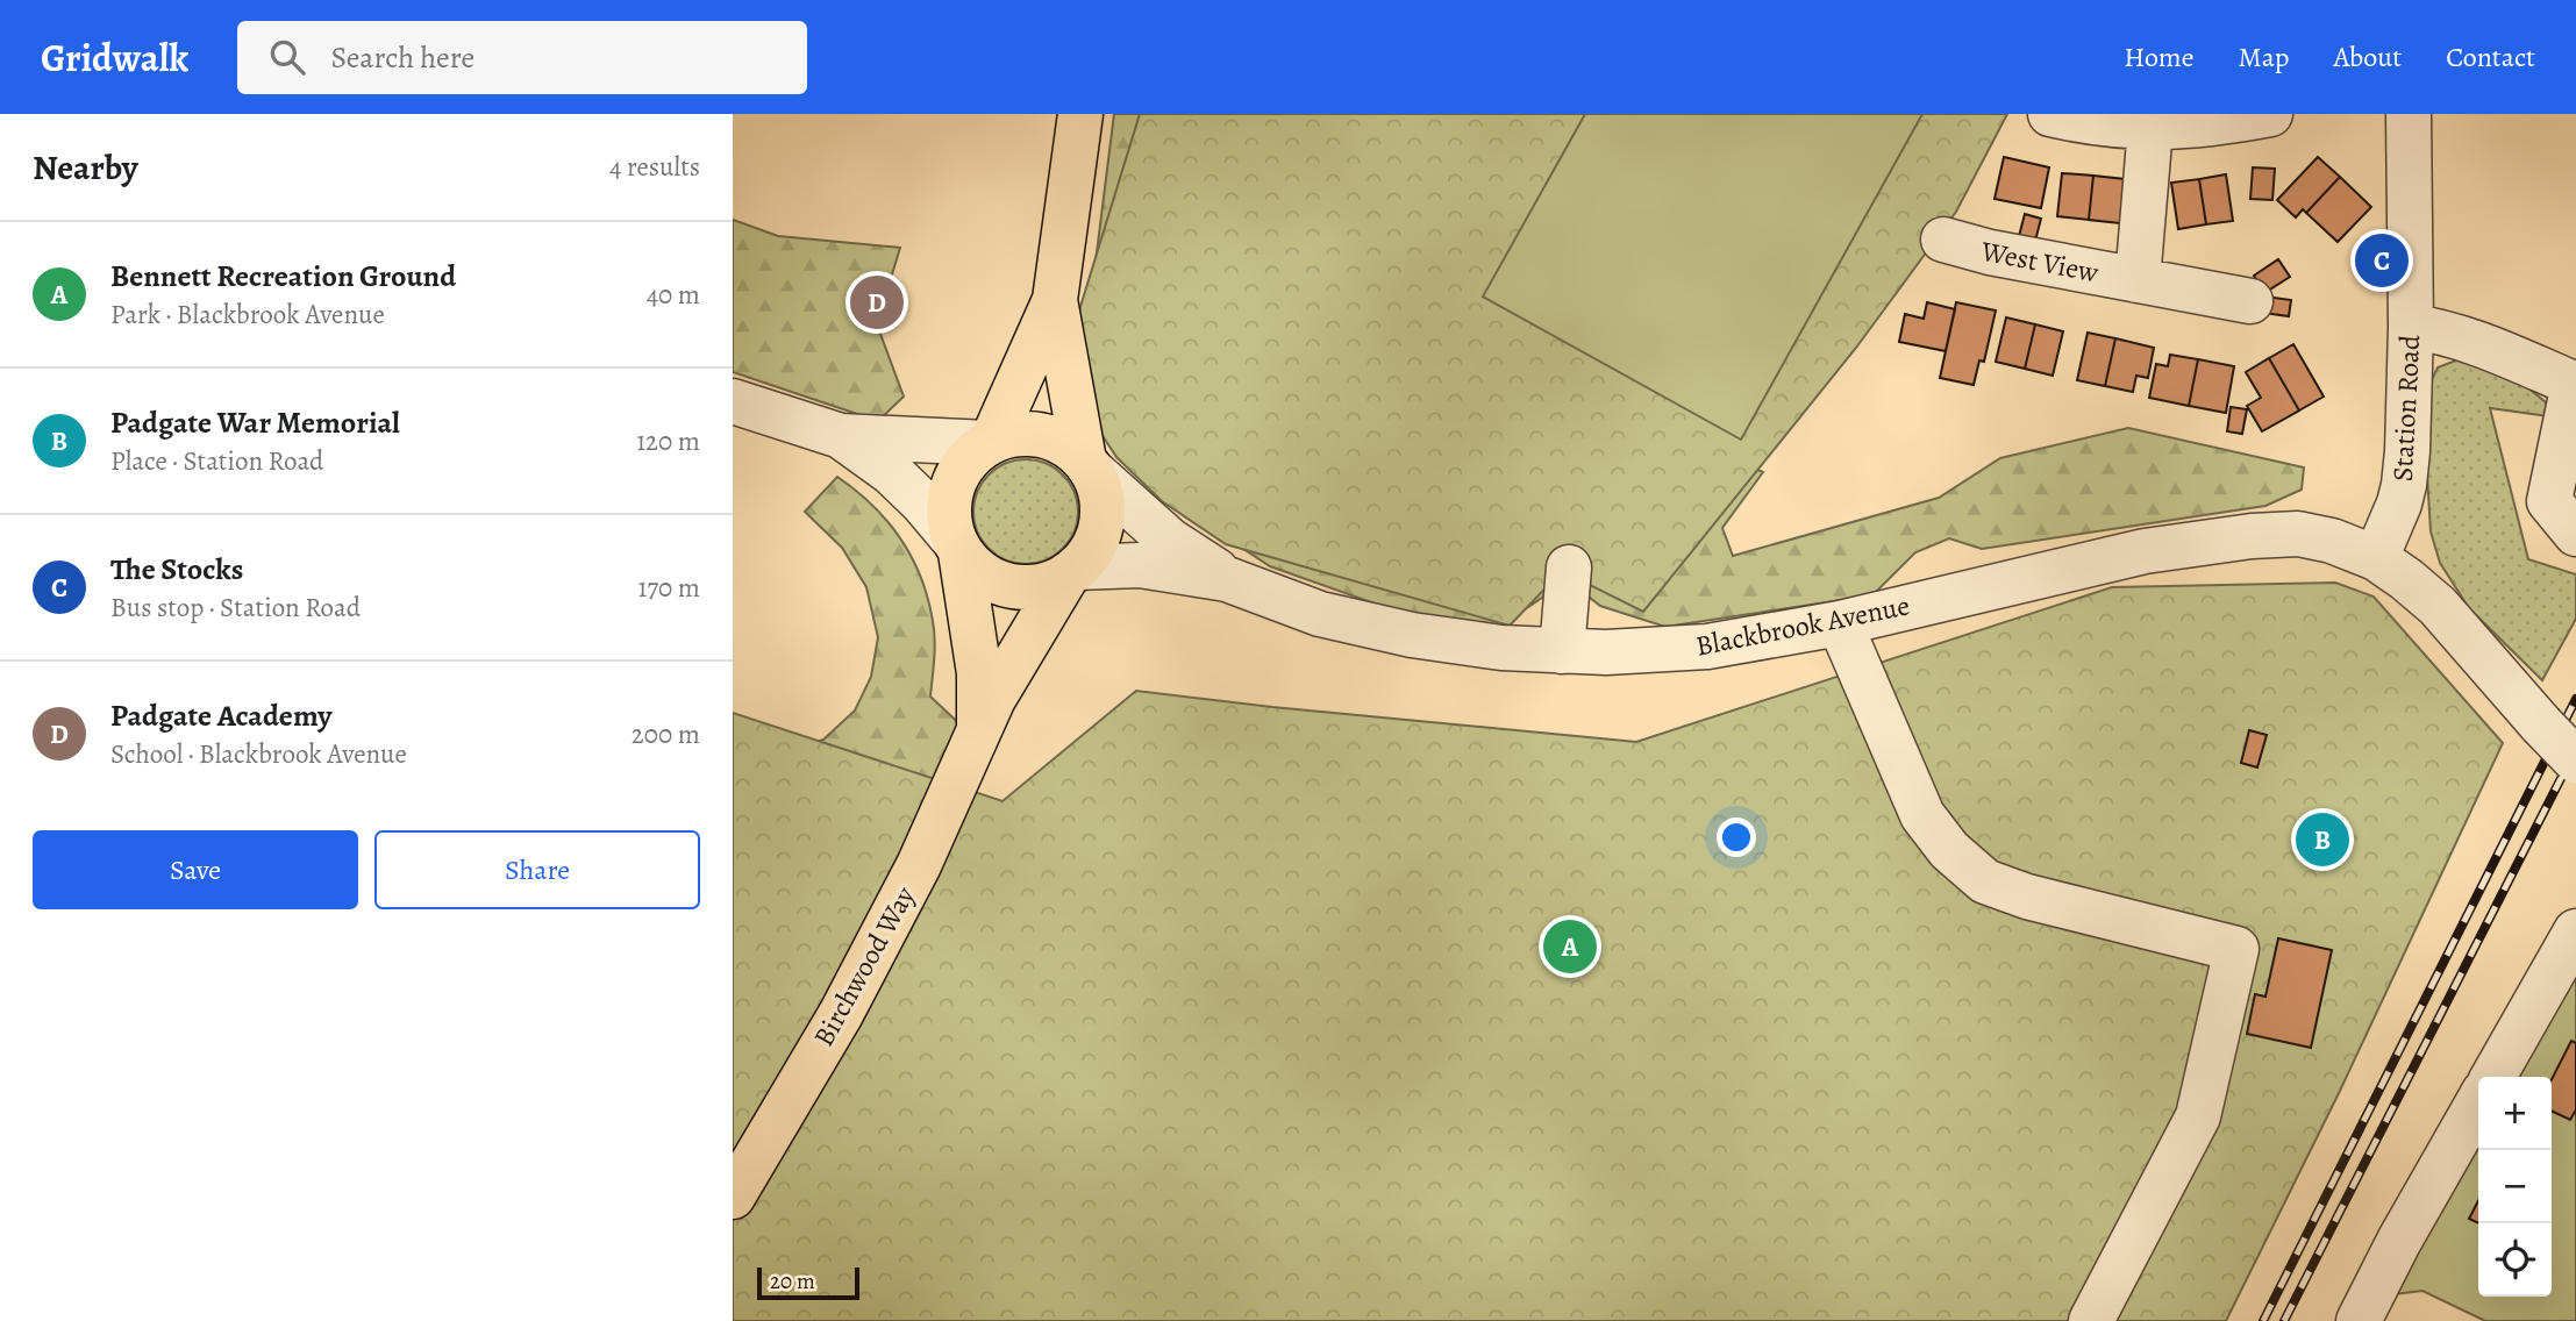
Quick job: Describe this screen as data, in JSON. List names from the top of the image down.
{
  "streets": {
    "main road": ["Birchwood Way"],
    "street": ["West View", "Station Road", "Blackbrook Avenue"]
  },
  "crossings": [
    ["Station Road", "Blackbrook Avenue"],
    ["Blackbrook Avenue", "Birchwood Way"]
  ],
  "scale_bar": "20 m",
  "page": {
    "header": "Gridwalk",
    "search": "Search here",
    "nav": [
      "Home",
      "Map",
      "About",
      "Contact"
    ],
    "heading": ["Nearby", "4 results"],
    "list": [
      {
        "mark": "A",
        "name": "Bennett Recreation Ground",
        "note": "Park · Blackbrook Avenue",
        "value": "40 m"
      },
      {
        "mark": "B",
        "name": "Padgate War Memorial",
        "note": "Place · Station Road",
        "value": "120 m"
      },
      {
        "mark": "C",
        "name": "The Stocks",
        "note": "Bus stop · Station Road",
        "value": "170 m"
      },
      {
        "mark": "D",
        "name": "Padgate Academy",
        "note": "School · Blackbrook Avenue",
        "value": "200 m"
      }
    ],
    "pins": [
      "C",
      "D",
      "B",
      "A"
    ],
    "buttons": ["Save", "Share"],
    "map_buttons": ["+", "−"],
    "scale": "20 m"
  }
}
